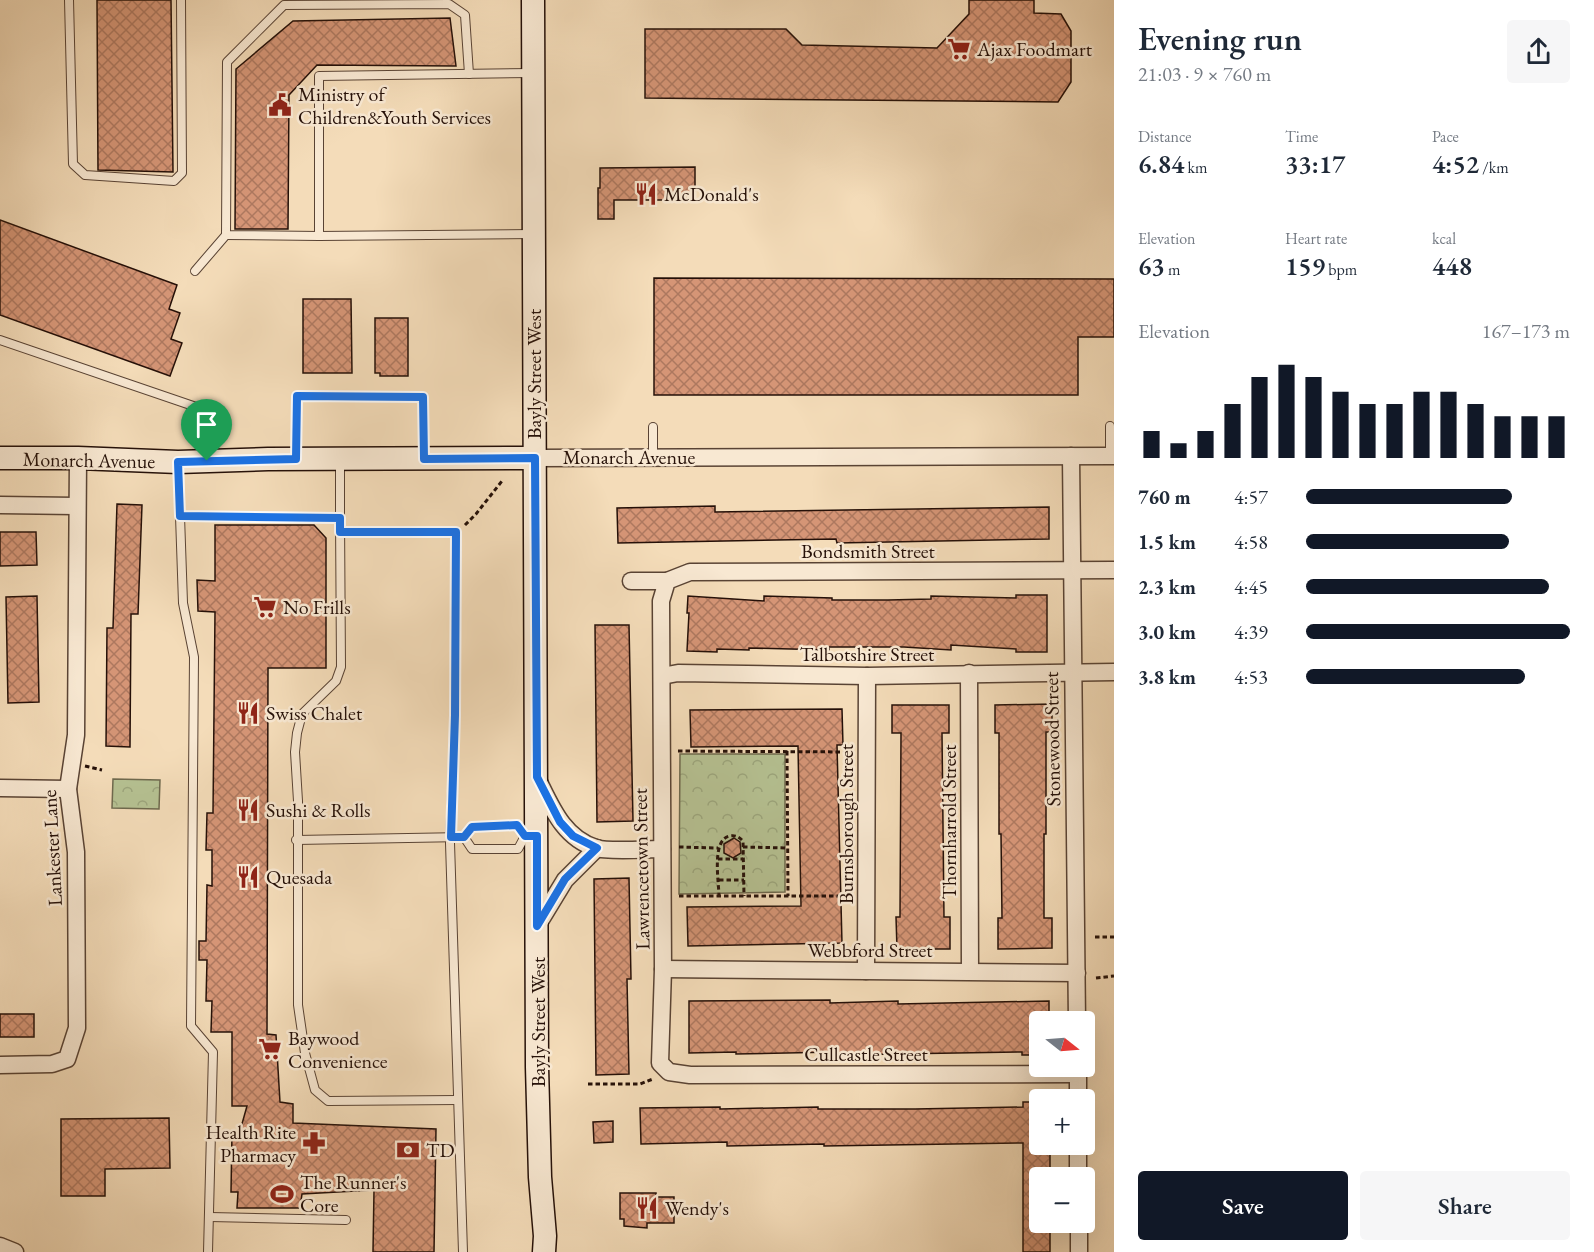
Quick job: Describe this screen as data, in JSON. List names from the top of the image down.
{
  "streets": {
    "main road": ["Bayly Street West", "Monarch Avenue"],
    "street": [
      "Bondsmith Street",
      "Talbotshire Street",
      "Stonewood Street",
      "Thornharrold Street",
      "Burnsborough Street",
      "Lankester Lane",
      "Lawrencetown Street",
      "Webbford Street",
      "Cullcastle Street"
    ]
  },
  "crossings": [
    ["Bayly Street West", "Monarch Avenue"],
    ["Monarch Avenue", "Stonewood Street"],
    ["Monarch Avenue", "Lankester Lane"],
    ["Bondsmith Street", "Stonewood Street"],
    ["Talbotshire Street", "Stonewood Street"],
    ["Talbotshire Street", "Thornharrold Street"],
    ["Talbotshire Street", "Burnsborough Street"],
    ["Talbotshire Street", "Lawrencetown Street"],
    ["Stonewood Street", "Webbford Street"],
    ["Thornharrold Street", "Webbford Street"],
    ["Burnsborough Street", "Webbford Street"],
    ["Lawrencetown Street", "Webbford Street"],
    ["Lawrencetown Street", "Cullcastle Street"]
  ],
  "places": {
    "supermarket": ["Ajax Foodmart", "No Frills", "Baywood Convenience"],
    "public building": ["Ministry of Children&Youth Services"],
    "restaurant": [
      "McDonald's",
      "Swiss Chalet",
      "Sushi & Rolls",
      "Quesada",
      "Wendy's"
    ],
    "pharmacy": ["Health Rite Pharmacy"],
    "bank": ["TD"],
    "sports": ["The Runner's Core"]
  },
  "north": "right",
  "page": {
    "heading": ["Evening run", "21:03 · 9 × 760 m"],
    "stats": [
      ["Distance", "6.84 km"],
      ["Time", "33:17"],
      ["Pace", "4:52 /km"],
      ["Elevation", "63 m"],
      ["Heart rate", "159 bpm"],
      ["kcal", "448"]
    ],
    "chart": ["Elevation", "167–173 m"],
    "list": [
      {
        "name": "760 m",
        "note": "4:57"
      },
      {
        "name": "1.5 km",
        "note": "4:58"
      },
      {
        "name": "2.3 km",
        "note": "4:45"
      },
      {
        "name": "3.0 km",
        "note": "4:39"
      },
      {
        "name": "3.8 km",
        "note": "4:53"
      }
    ],
    "map_buttons": ["+", "−"],
    "buttons": ["Save", "Share"]
  }
}
